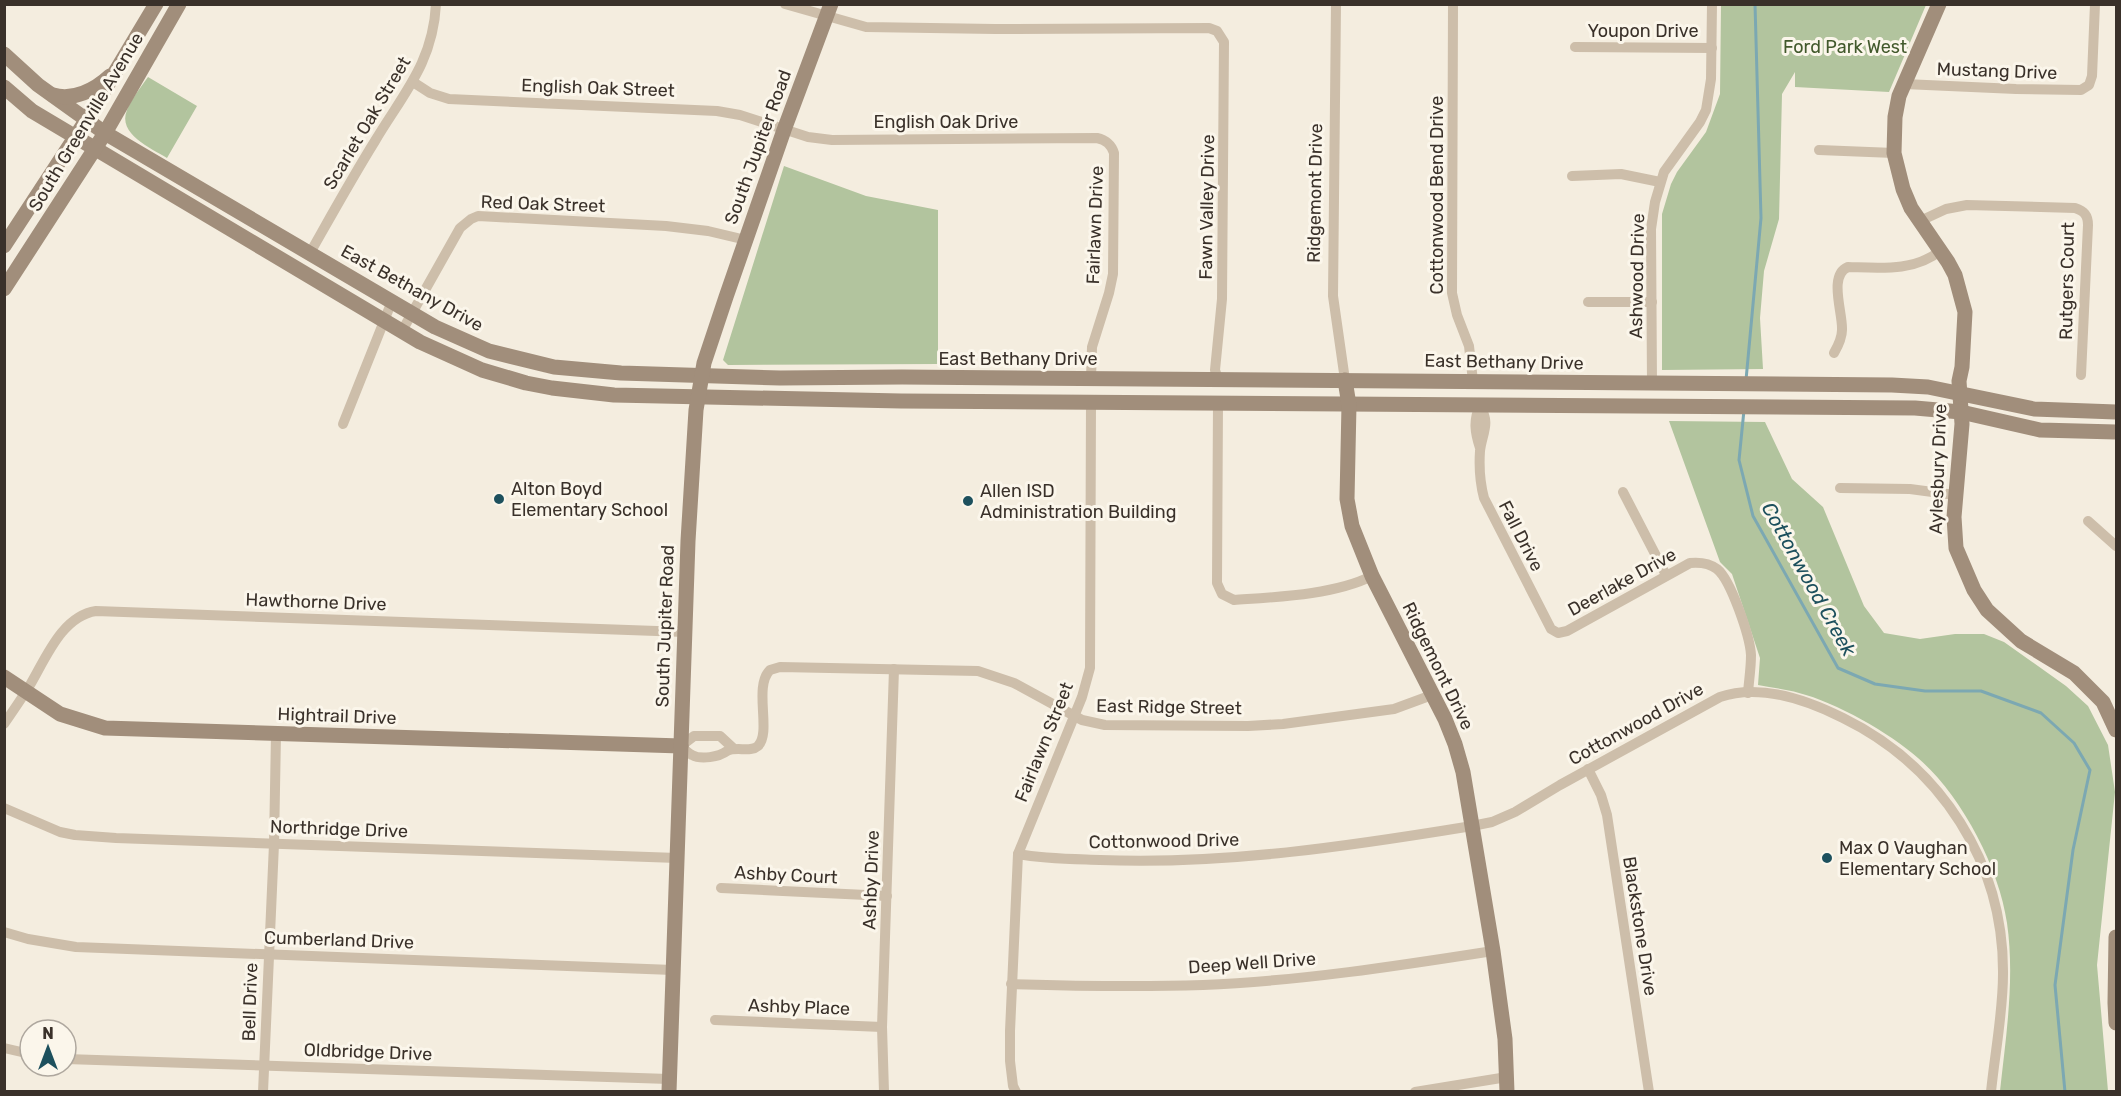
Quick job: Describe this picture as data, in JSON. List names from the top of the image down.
{
  "streets": {
    "main road": [
      "South Greenville Avenue",
      "South Jupiter Road",
      "Ridgemont Drive",
      "East Bethany Drive",
      "Aylesbury Drive",
      "Hightrail Drive"
    ],
    "street": [
      "Youpon Drive",
      "Mustang Drive",
      "English Oak Street",
      "English Oak Drive",
      "Scarlet Oak Street",
      "Cottonwood Bend Drive",
      "Red Oak Street",
      "Fawn Valley Drive",
      "Fairlawn Drive",
      "Ashwood Drive",
      "Rutgers Court",
      "Fall Drive",
      "Deerlake Drive",
      "Hawthorne Drive",
      "East Ridge Street",
      "Cottonwood Drive",
      "Fairlawn Street",
      "Northridge Drive",
      "Ashby Court",
      "Ashby Drive",
      "Blackstone Drive",
      "Cumberland Drive",
      "Deep Well Drive",
      "Bell Drive",
      "Ashby Place",
      "Oldbridge Drive"
    ]
  },
  "crossings": [
    ["Youpon Drive", "Ashwood Drive"],
    ["Mustang Drive", "Aylesbury Drive"],
    ["English Oak Street", "English Oak Drive"],
    ["English Oak Street", "Scarlet Oak Street"],
    ["English Oak Street", "South Jupiter Road"],
    ["South Greenville Avenue", "East Bethany Drive"],
    ["English Oak Drive", "South Jupiter Road"],
    ["English Oak Drive", "Fairlawn Drive"],
    ["Scarlet Oak Street", "East Bethany Drive"],
    ["South Jupiter Road", "Red Oak Street"],
    ["South Jupiter Road", "Fawn Valley Drive"],
    ["South Jupiter Road", "East Bethany Drive"],
    ["South Jupiter Road", "Hawthorne Drive"],
    ["South Jupiter Road", "Hightrail Drive"],
    ["South Jupiter Road", "Northridge Drive"],
    ["South Jupiter Road", "Cumberland Drive"],
    ["South Jupiter Road", "Oldbridge Drive"],
    ["Ridgemont Drive", "East Bethany Drive"],
    ["Ridgemont Drive", "East Ridge Street"],
    ["Ridgemont Drive", "Cottonwood Drive"],
    ["Ridgemont Drive", "Deep Well Drive"],
    ["Cottonwood Bend Drive", "East Bethany Drive"],
    ["Red Oak Street", "East Bethany Drive"],
    ["Fawn Valley Drive", "East Bethany Drive"],
    ["Fairlawn Drive", "East Bethany Drive"],
    ["Ashwood Drive", "East Bethany Drive"],
    ["Rutgers Court", "Aylesbury Drive"],
    ["East Bethany Drive", "Aylesbury Drive"],
    ["Fall Drive", "Deerlake Drive"],
    ["Deerlake Drive", "Cottonwood Drive"],
    ["Hawthorne Drive", "Hightrail Drive"],
    ["East Ridge Street", "Hightrail Drive"],
    ["East Ridge Street", "Fairlawn Street"],
    ["East Ridge Street", "Ashby Drive"],
    ["Hightrail Drive", "Bell Drive"],
    ["Cottonwood Drive", "Fairlawn Street"],
    ["Cottonwood Drive", "Blackstone Drive"],
    ["Fairlawn Street", "Deep Well Drive"],
    ["Northridge Drive", "Bell Drive"],
    ["Ashby Court", "Ashby Drive"],
    ["Ashby Drive", "Ashby Place"],
    ["Cumberland Drive", "Bell Drive"],
    ["Bell Drive", "Oldbridge Drive"]
  ],
  "water": ["Cottonwood Creek"],
  "parks": ["Ford Park West"],
  "places": ["Alton Boyd Elementary School", "Allen ISD Administration Building", "Max O Vaughan Elementary School"],
  "north": "top"
}
